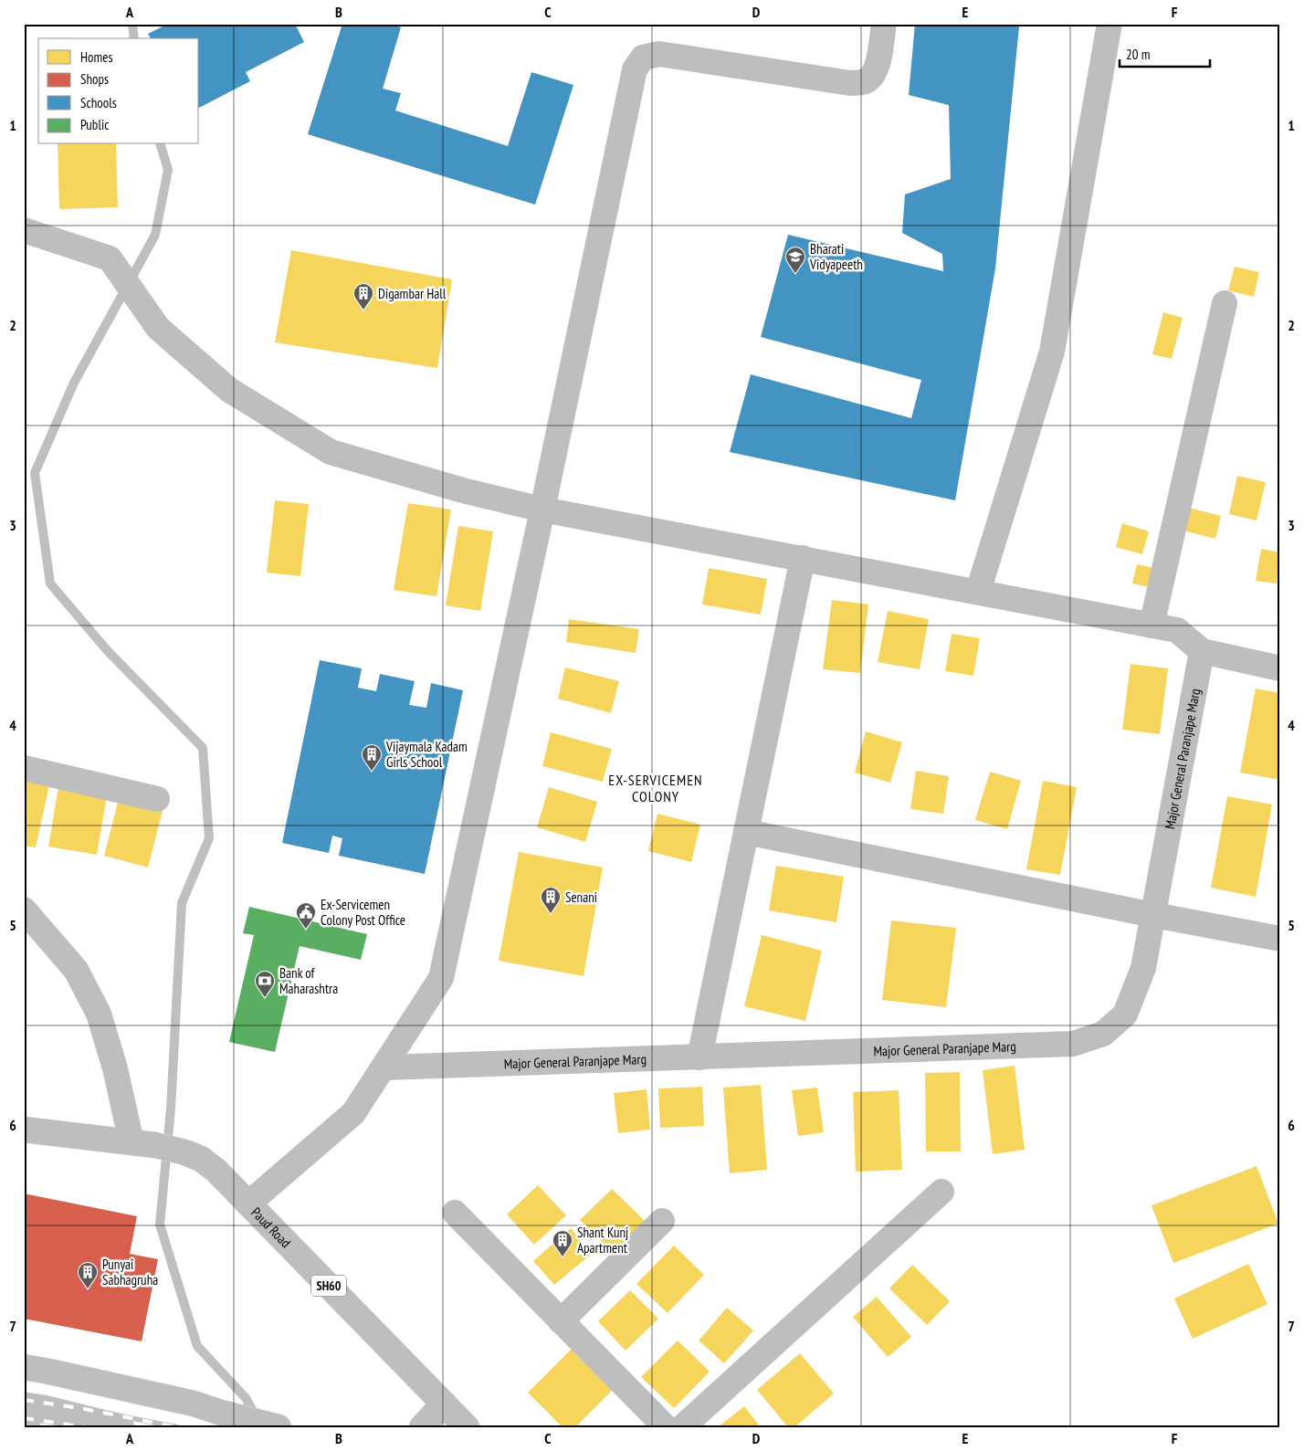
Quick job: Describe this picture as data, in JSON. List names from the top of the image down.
{
  "streets": {
    "street": ["Major General Paranjape Marg", "Paud Road", "SH60"]
  },
  "districts": ["EX-SERVICEMEN COLONY"],
  "places": {
    "school or university": ["Bharati Vidyapeeth"],
    "building": [
      "Digambar Hall",
      "Vijaymala Kadam Girls School",
      "Senani",
      "Shant Kunj Apartment",
      "Punyai Sabhagruha"
    ],
    "public building": ["Ex-Servicemen Colony Post Office"],
    "bank": ["Bank of Maharashtra"]
  },
  "legend": [
    "Homes",
    "Shops",
    "Schools",
    "Public"
  ],
  "scale_bar": "20 m",
  "grid": {
    "columns": [
      "A",
      "B",
      "C",
      "D",
      "E",
      "F"
    ],
    "rows": [
      "1",
      "2",
      "3",
      "4",
      "5",
      "6",
      "7"
    ]
  }
}
